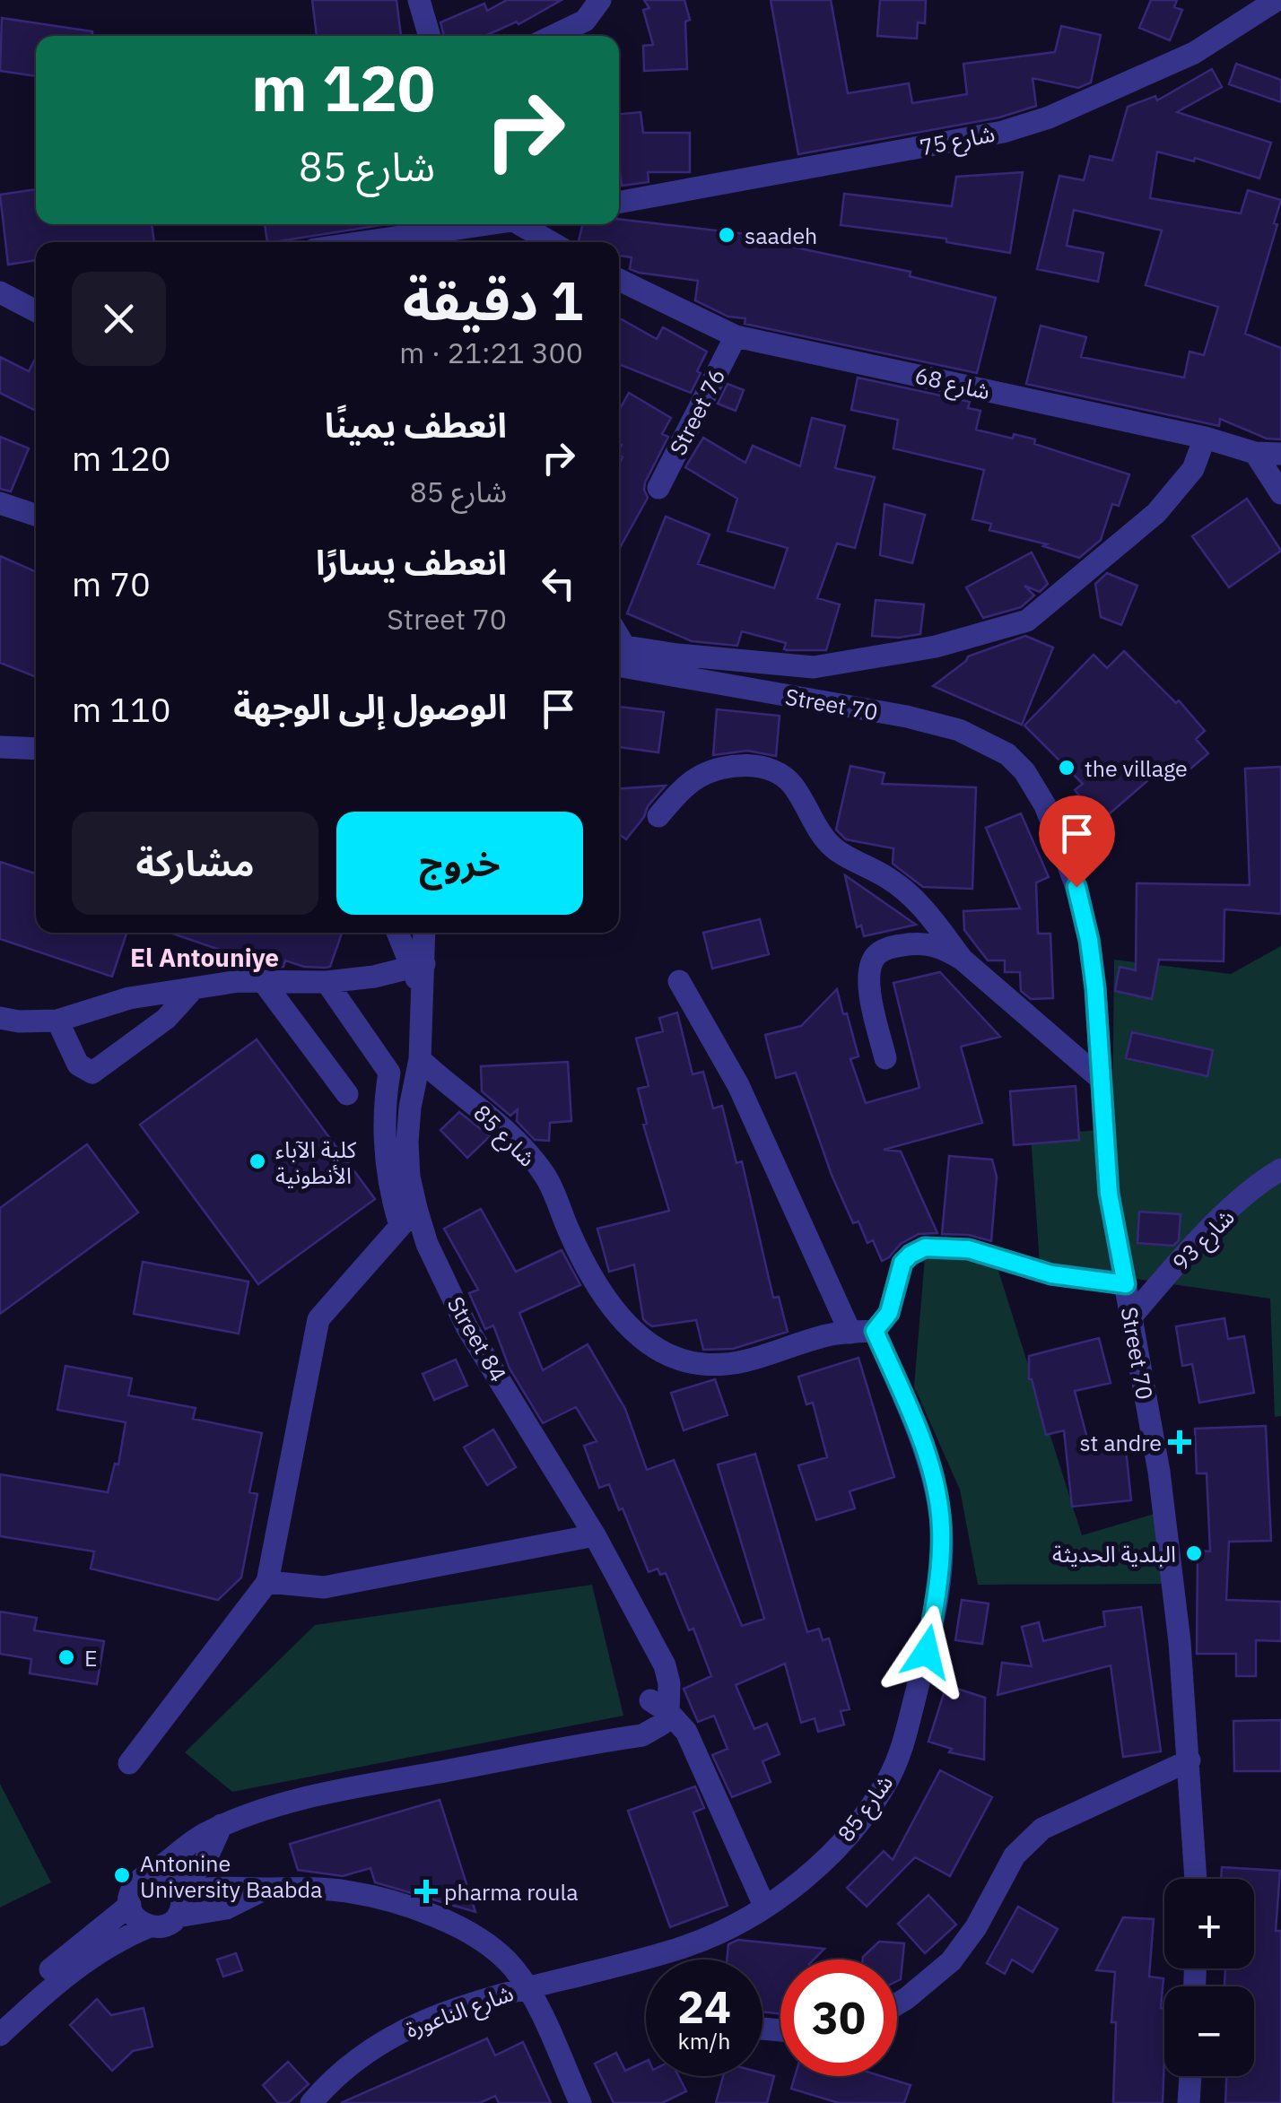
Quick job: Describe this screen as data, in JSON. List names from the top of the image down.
{
  "streets": {
    "street": [
      "شارع 75",
      "شارع 68",
      "Street 76",
      "Street 70",
      "شارع 85",
      "شارع 93",
      "Street 84",
      "شارع الناعورة"
    ]
  },
  "crossings": [
    ["شارع 68", "Street 76"],
    ["Street 70", "شارع 93"],
    ["شارع 85", "Street 84"],
    ["شارع 85", "شارع الناعورة"]
  ],
  "districts": ["El Antouniye"],
  "places": {
    "other": [
      "saadeh",
      "the village",
      "كلية الآباء الأنطونية",
      "البلدية الحديثة",
      "E",
      "Antonine University Baabda"
    ],
    "health": ["st andre", "pharma roula"]
  },
  "page": {
    "turn": ["120 m", "شارع 85"],
    "heading": ["1 دقيقة", "300 m · 21:21"],
    "list": [
      {
        "name": "انعطف يمينًا",
        "note": "شارع 85",
        "value": "120 m"
      },
      {
        "name": "انعطف يسارًا",
        "note": "Street 70",
        "value": "70 m"
      },
      {
        "name": "الوصول إلى الوجهة",
        "value": "110 m"
      }
    ],
    "buttons": ["خروج", "مشاركة"],
    "map_buttons": ["+", "−"],
    "speed": "24 km/h",
    "limit": "30"
  }
}
